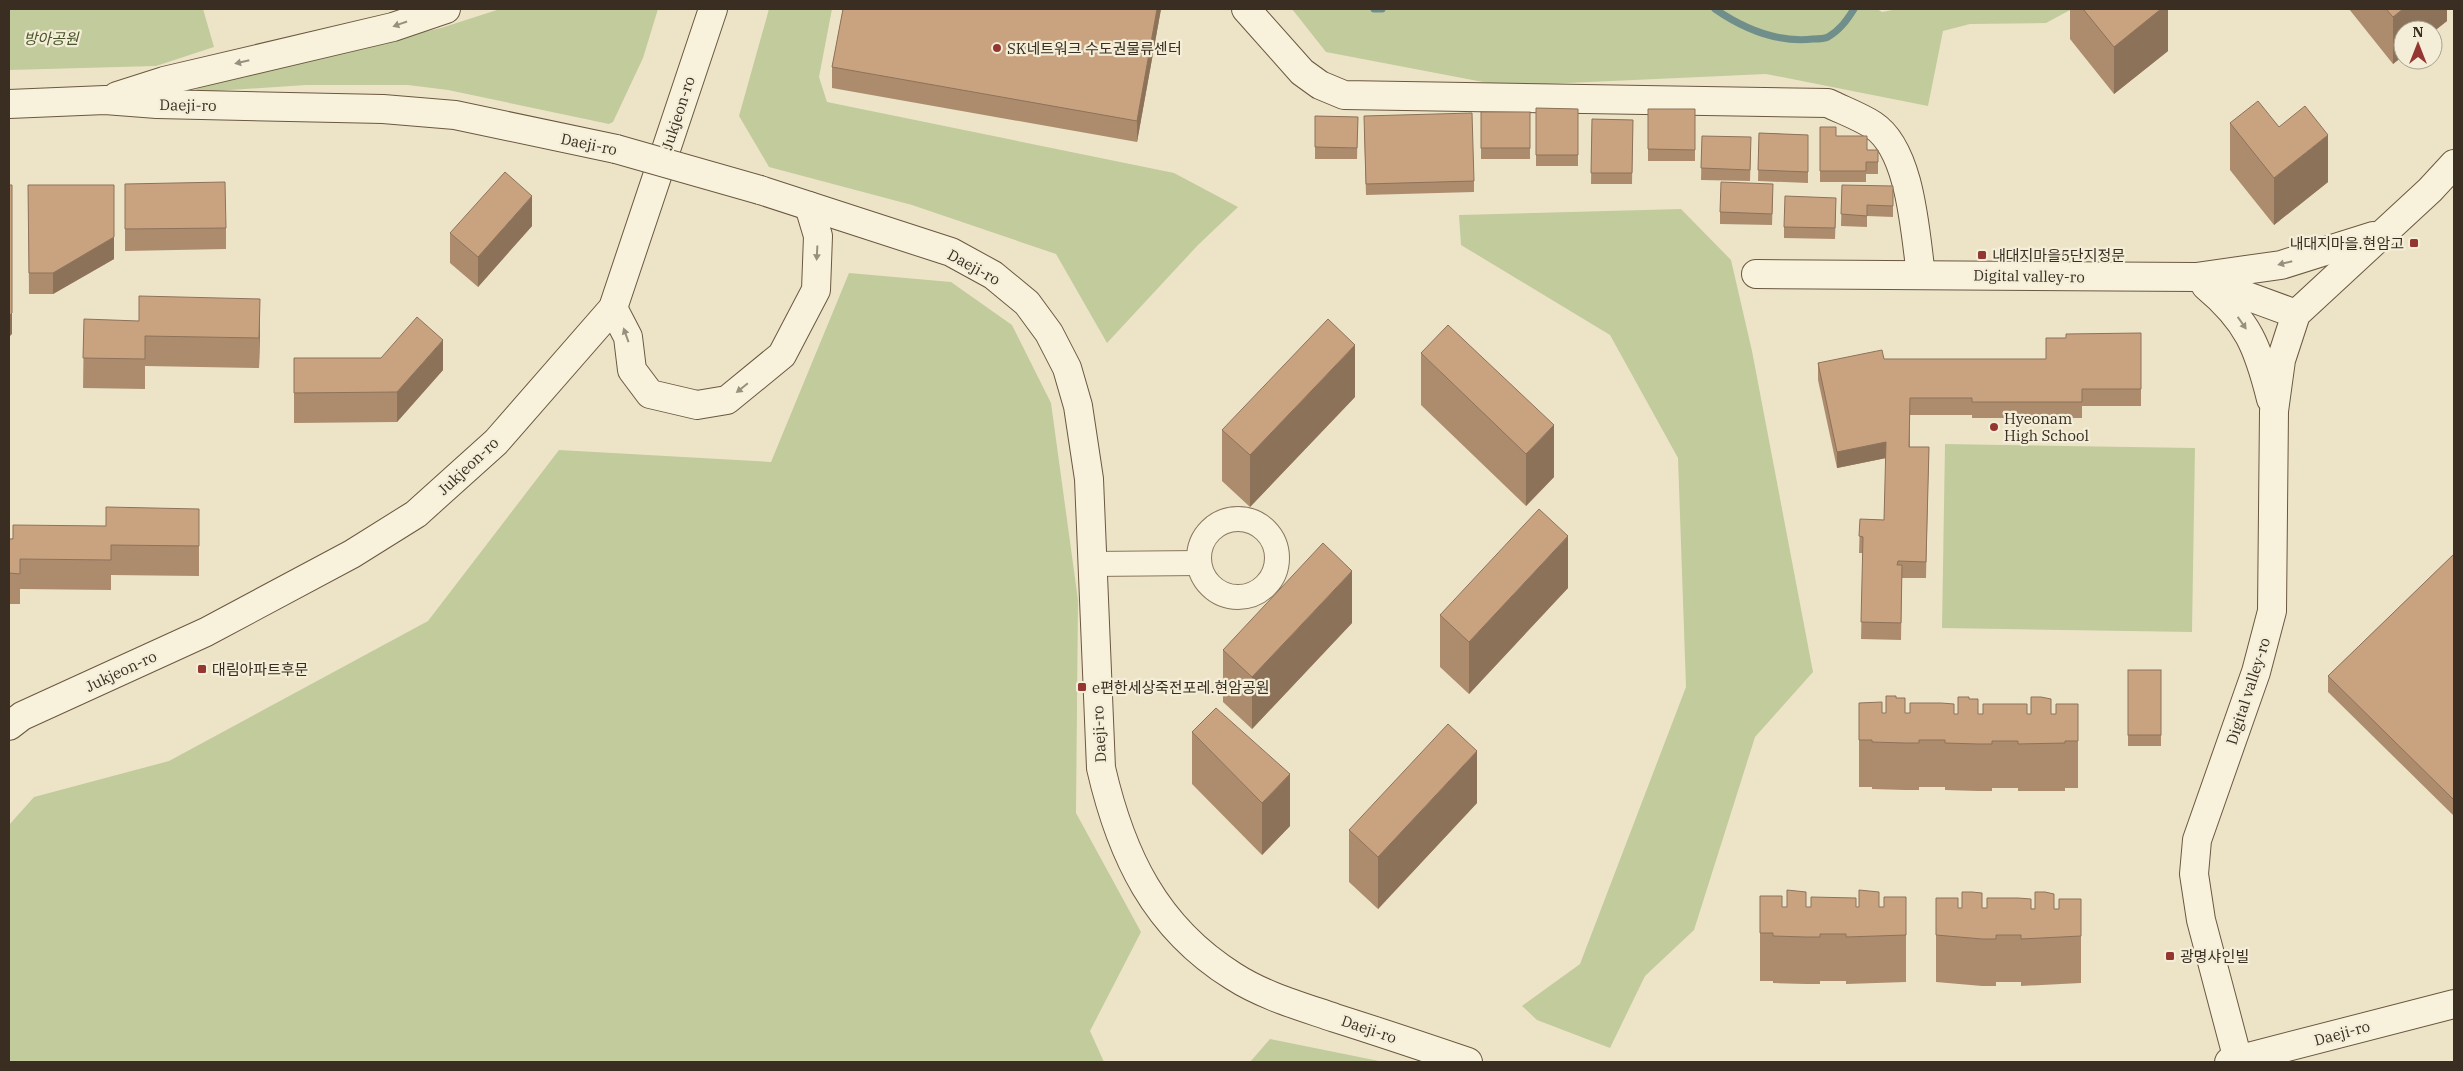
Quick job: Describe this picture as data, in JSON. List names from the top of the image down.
{
  "streets": {
    "street": ["Daeji-ro", "Jukjeon-ro", "Digital valley-ro"]
  },
  "crossings": [
    ["Daeji-ro", "Digital valley-ro"]
  ],
  "parks": ["방아공원"],
  "places": {
    "other": ["SK네트워크 수도권물류센터", "Hyeonam High School"],
    "transit": [
      "내대지마을.현암고",
      "내대지마을5단지정문",
      "대림아파트후문",
      "e편한세상죽전포레.현암공원",
      "광명샤인빌"
    ]
  },
  "north": "top"
}
